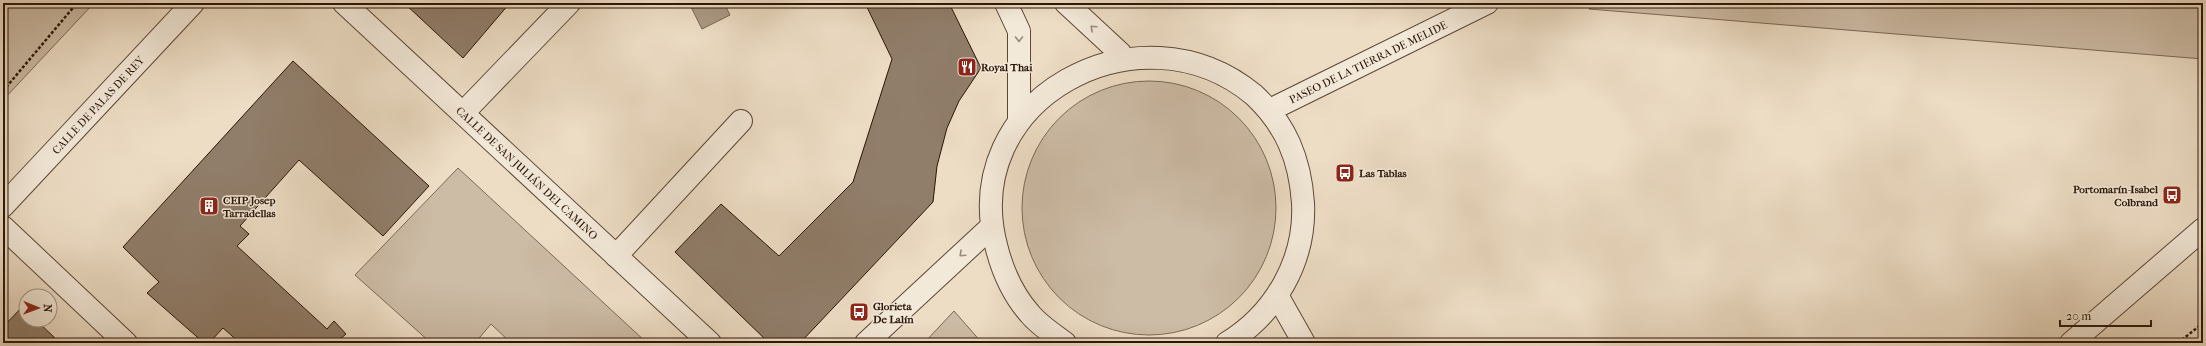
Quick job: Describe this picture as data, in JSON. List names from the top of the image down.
{
  "streets": {
    "street": ["PASEO DE LA TIERRA DE MELIDE", "CALLE DE PALAS DE REY", "CALLE DE SAN JULIÁN DEL CAMINO"]
  },
  "places": {
    "restaurant": ["Royal Thai"],
    "bus stop": ["Las Tablas", "Portomarín-Isabel Colbrand", "Glorieta De Lalín"],
    "building": ["CEIP Josep Tarradellas"]
  },
  "scale_bar": "20 m",
  "north": "right"
}
